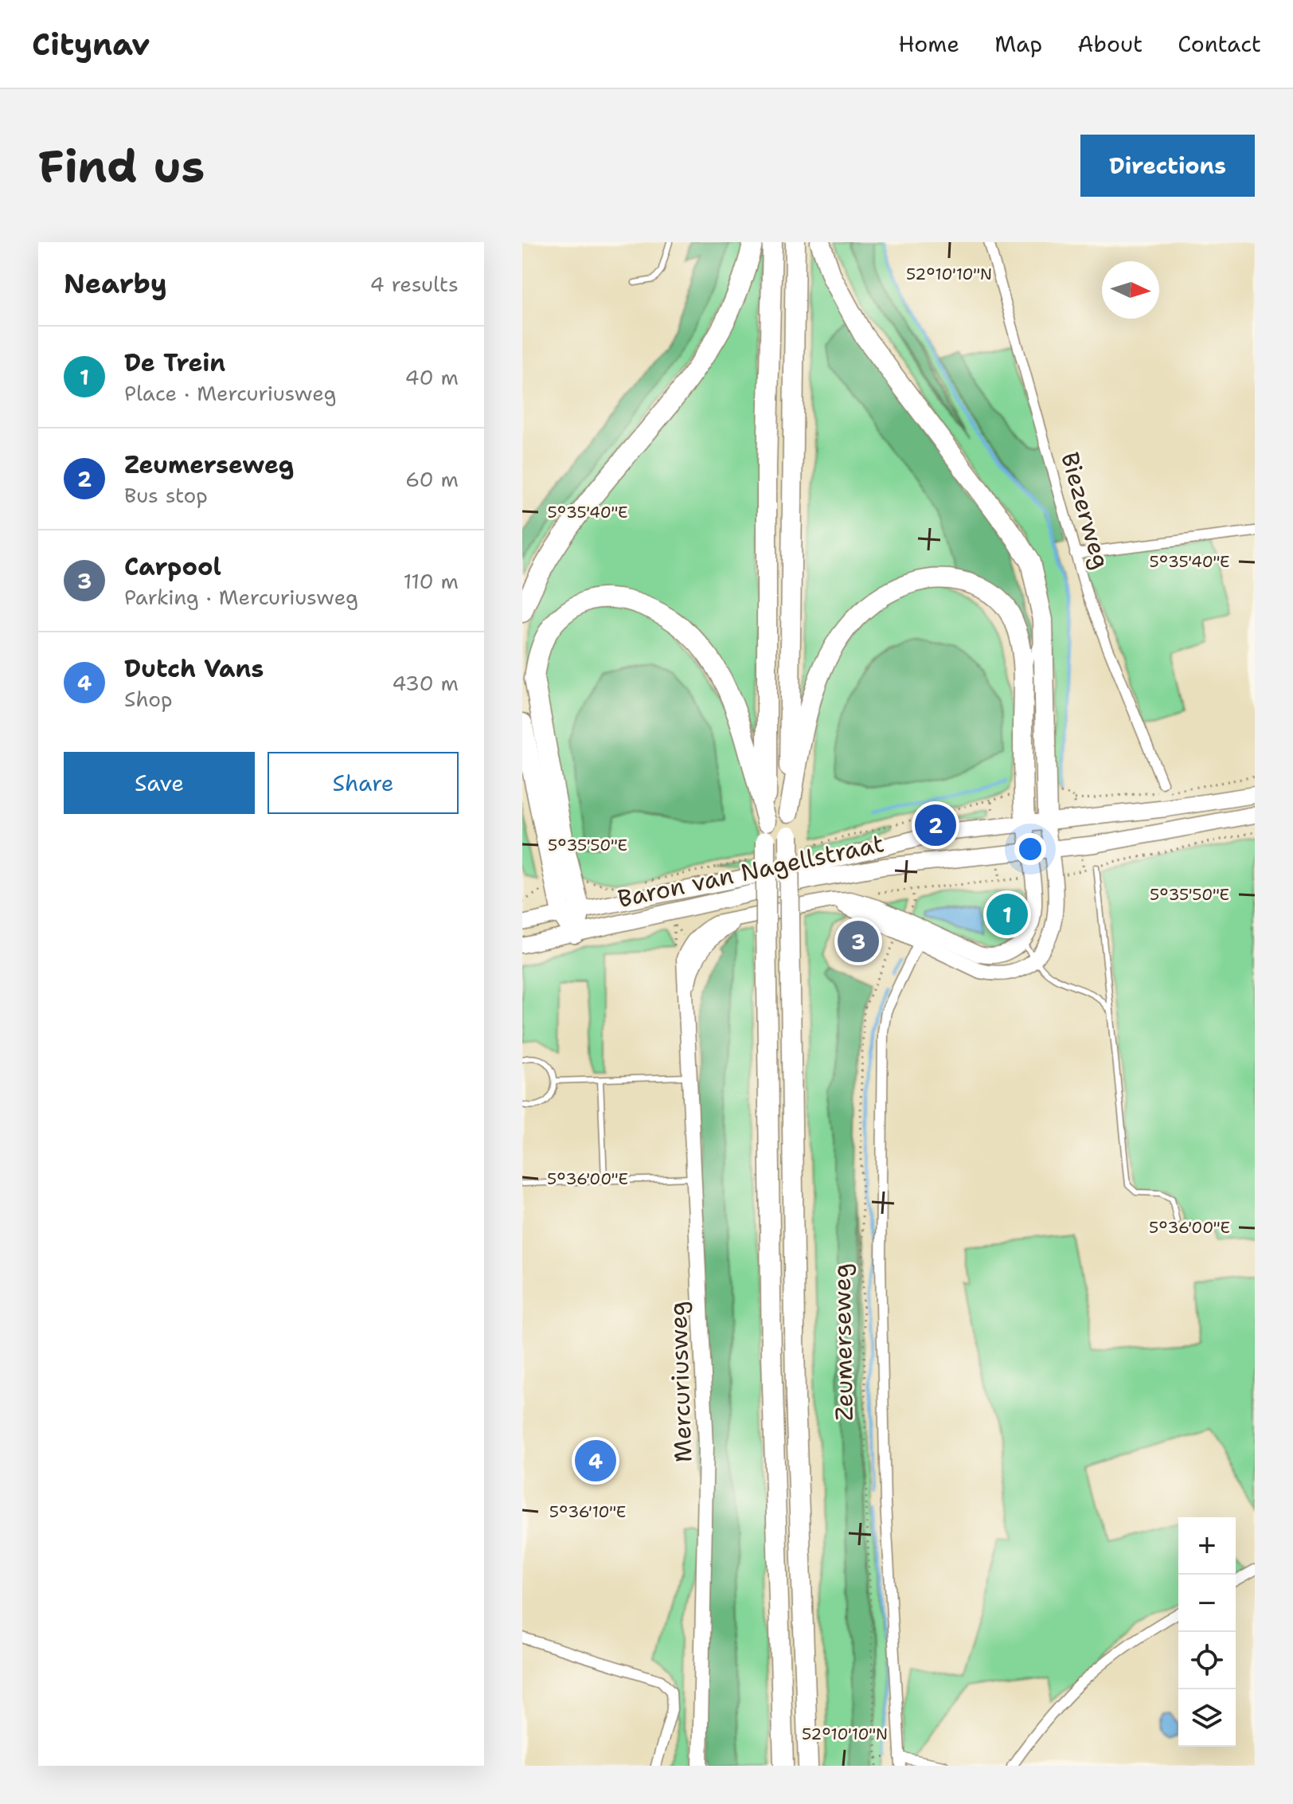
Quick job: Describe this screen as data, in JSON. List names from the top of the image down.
{
  "streets": {
    "main road": ["Baron van Nagellstraat"],
    "street": ["Biezerweg", "Zeumerseweg", "Mercuriusweg"]
  },
  "crossings": [
    ["Zeumerseweg", "Mercuriusweg"]
  ],
  "north": "right",
  "page": {
    "header": "Citynav",
    "nav": [
      "Home",
      "Map",
      "About",
      "Contact"
    ],
    "buttons": [
      "Directions",
      ["Save", "Share"]
    ],
    "title": "Find us",
    "heading": ["Nearby", "4 results"],
    "list": [
      {
        "mark": "1",
        "name": "De Trein",
        "note": "Place · Mercuriusweg",
        "value": "40 m"
      },
      {
        "mark": "2",
        "name": "Zeumerseweg",
        "note": "Bus stop",
        "value": "60 m"
      },
      {
        "mark": "3",
        "name": "Carpool",
        "note": "Parking · Mercuriusweg",
        "value": "110 m"
      },
      {
        "mark": "4",
        "name": "Dutch Vans",
        "note": "Shop",
        "value": "430 m"
      }
    ],
    "pins": [
      "2",
      "1",
      "3",
      "4"
    ],
    "map_buttons": ["+", "−"]
  },
  "coordinates": [
    "52°10'10\"N",
    "5°35'40\"E",
    "5°35'50\"E",
    "5°36'00\"E",
    "5°36'10\"E"
  ]
}
